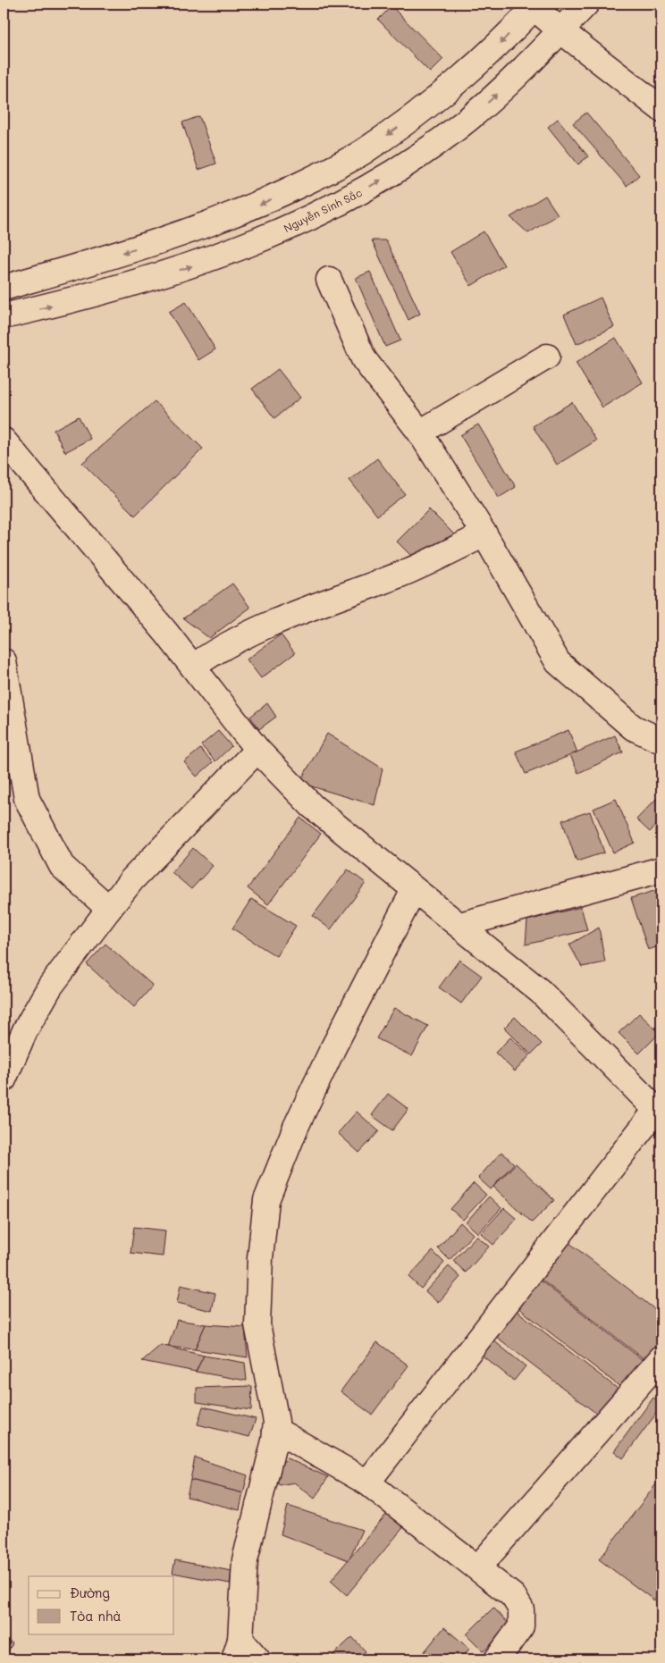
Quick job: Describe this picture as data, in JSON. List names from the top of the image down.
{
  "streets": {
    "main road": ["Nguyễn Sinh Sắc"]
  },
  "legend": ["Đường", "Tòa nhà"]
}
